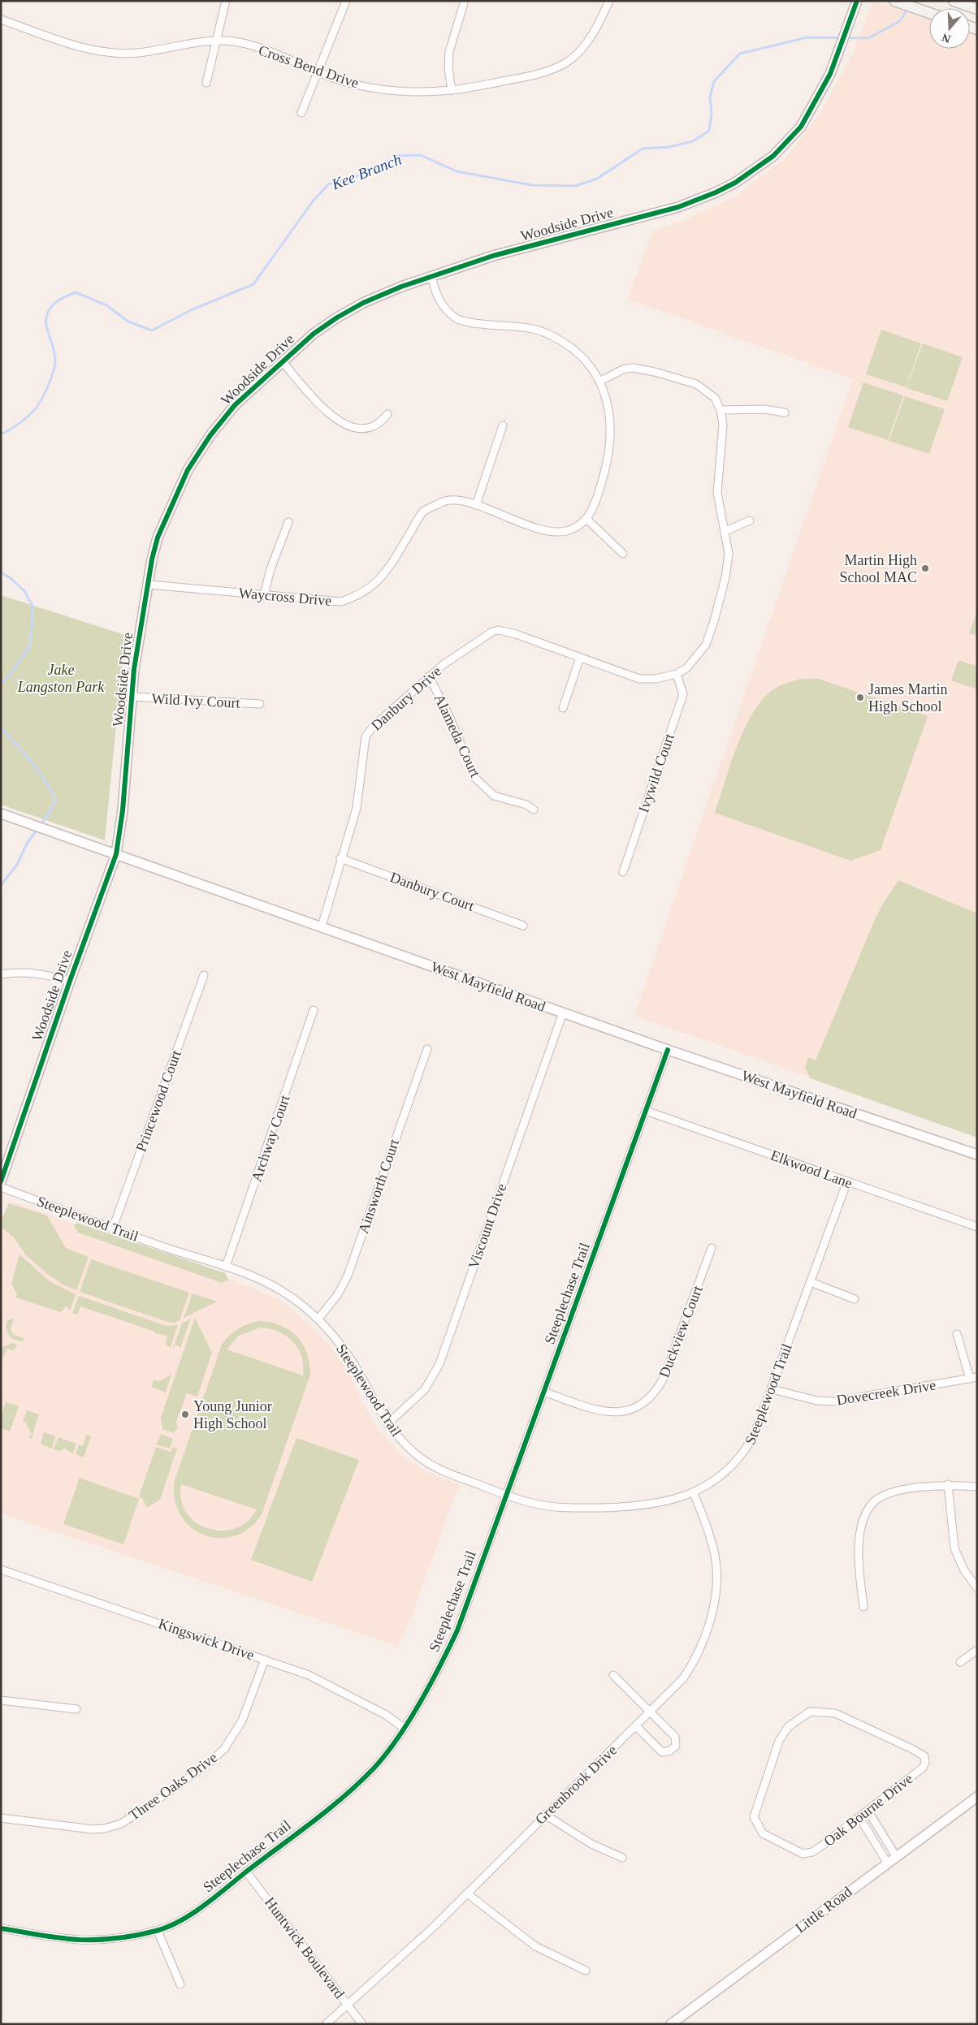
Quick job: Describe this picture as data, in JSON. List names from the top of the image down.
{
  "streets": {
    "street": [
      "Cross Bend Drive",
      "Woodside Drive",
      "Waycross Drive",
      "Danbury Drive",
      "Wild Ivy Court",
      "Alameda Court",
      "Ivywild Court",
      "Danbury Court",
      "West Mayfield Road",
      "Princewood Court",
      "Archway Court",
      "Elkwood Lane",
      "Ainsworth Court",
      "Steeplewood Trail",
      "Viscount Drive",
      "Steeplechase Trail",
      "Duckview Court",
      "Dovecreek Drive",
      "Kingswick Drive",
      "Greenbrook Drive",
      "Three Oaks Drive",
      "Oak Bourne Drive",
      "Little Road",
      "Huntwick Boulevard"
    ]
  },
  "crossings": [
    ["Woodside Drive", "Waycross Drive"],
    ["Woodside Drive", "Wild Ivy Court"],
    ["Woodside Drive", "West Mayfield Road"],
    ["Danbury Drive", "Alameda Court"],
    ["Danbury Drive", "Ivywild Court"],
    ["Danbury Drive", "Danbury Court"],
    ["Danbury Drive", "West Mayfield Road"],
    ["West Mayfield Road", "Viscount Drive"],
    ["West Mayfield Road", "Steeplechase Trail"],
    ["Princewood Court", "Steeplewood Trail"],
    ["Archway Court", "Steeplewood Trail"],
    ["Elkwood Lane", "Steeplewood Trail"],
    ["Elkwood Lane", "Steeplechase Trail"],
    ["Ainsworth Court", "Steeplewood Trail"],
    ["Steeplewood Trail", "Viscount Drive"],
    ["Steeplewood Trail", "Steeplechase Trail"],
    ["Steeplewood Trail", "Dovecreek Drive"],
    ["Steeplewood Trail", "Greenbrook Drive"],
    ["Steeplechase Trail", "Duckview Court"],
    ["Steeplechase Trail", "Kingswick Drive"],
    ["Steeplechase Trail", "Huntwick Boulevard"],
    ["Kingswick Drive", "Three Oaks Drive"],
    ["Greenbrook Drive", "Huntwick Boulevard"]
  ],
  "water": ["Kee Branch"],
  "parks": ["Jake Langston Park"],
  "places": ["Martin High School MAC", "James Martin High School", "Young Junior High School"],
  "north": "bottom"
}
